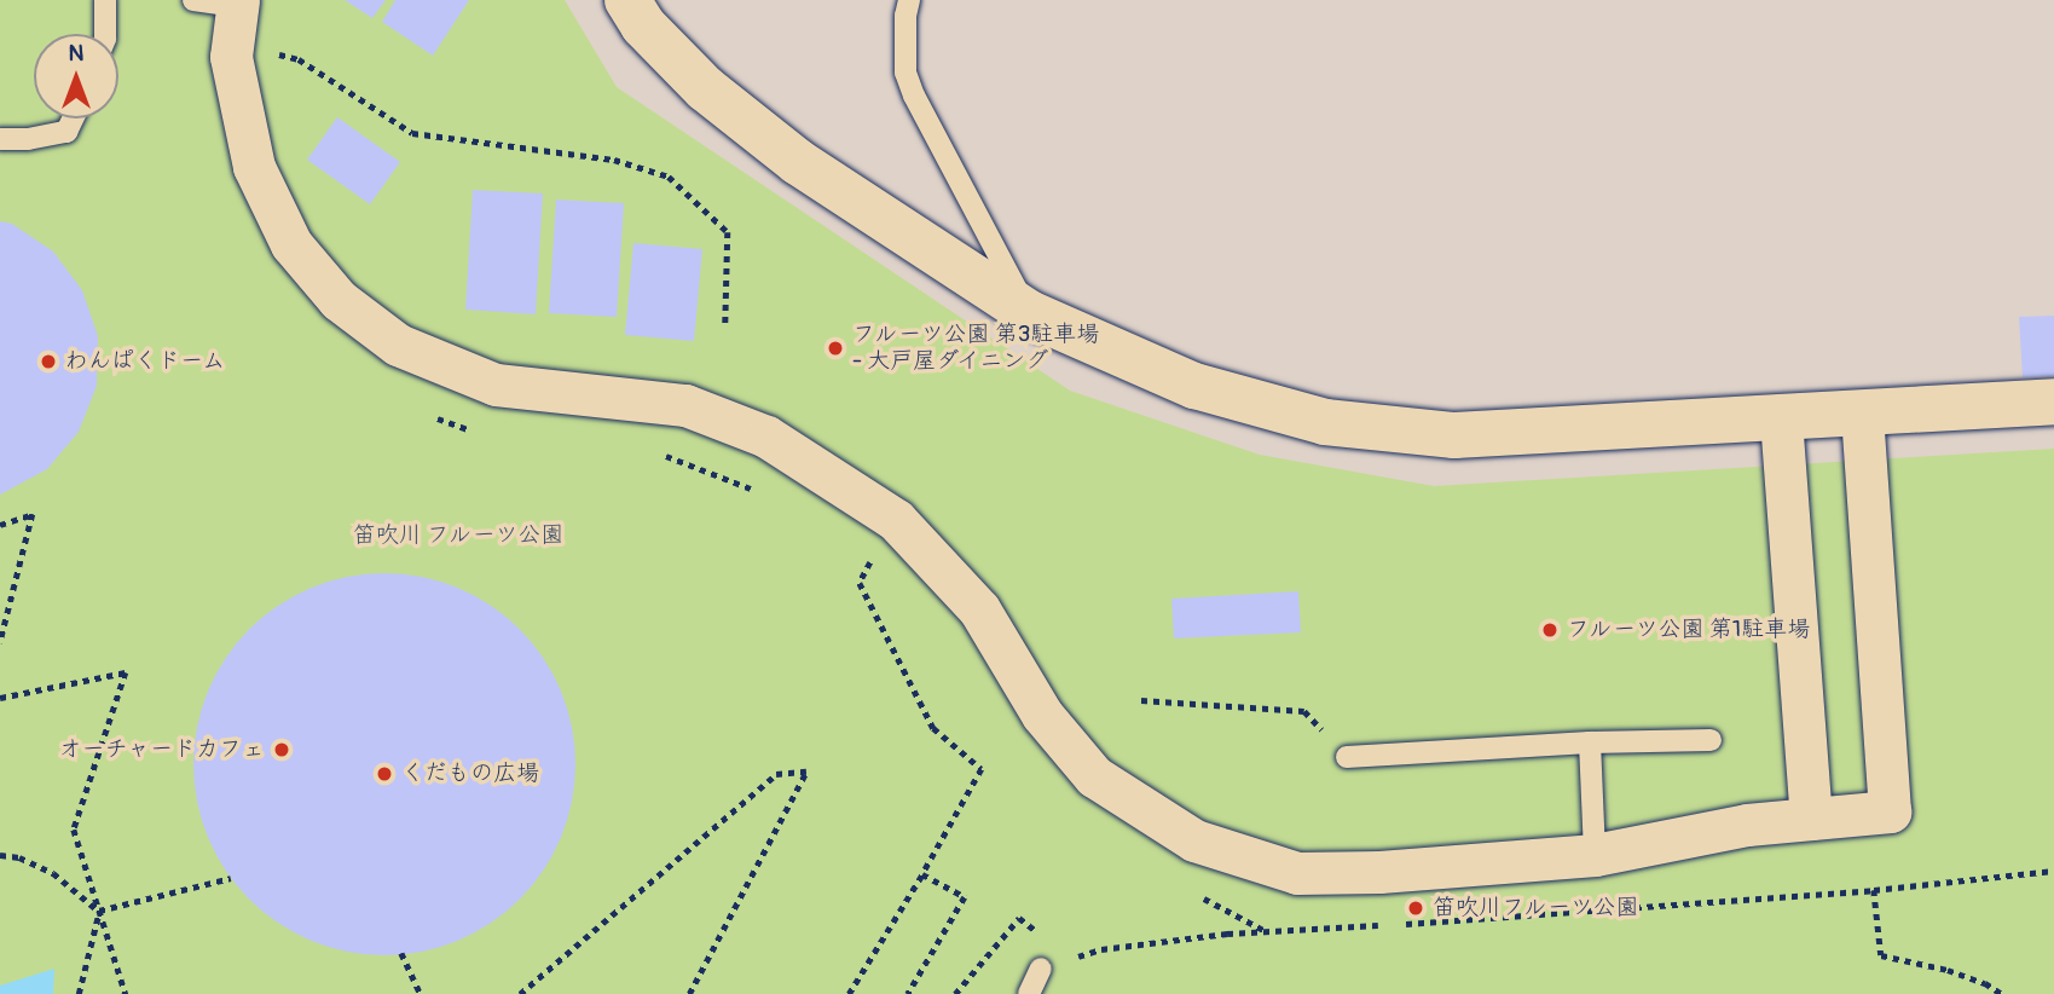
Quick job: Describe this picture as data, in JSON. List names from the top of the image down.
{
  "parks": ["笛吹川 フルーツ公園"],
  "places": [
    "フルーツ公園 第3駐車場 - 大戸屋ダイニング",
    "わんぱくドーム",
    "フルーツ公園 第1駐車場",
    "オーチャードカフェ",
    "くだもの広場",
    "笛吹川フルーツ公園"
  ],
  "north": "top"
}
